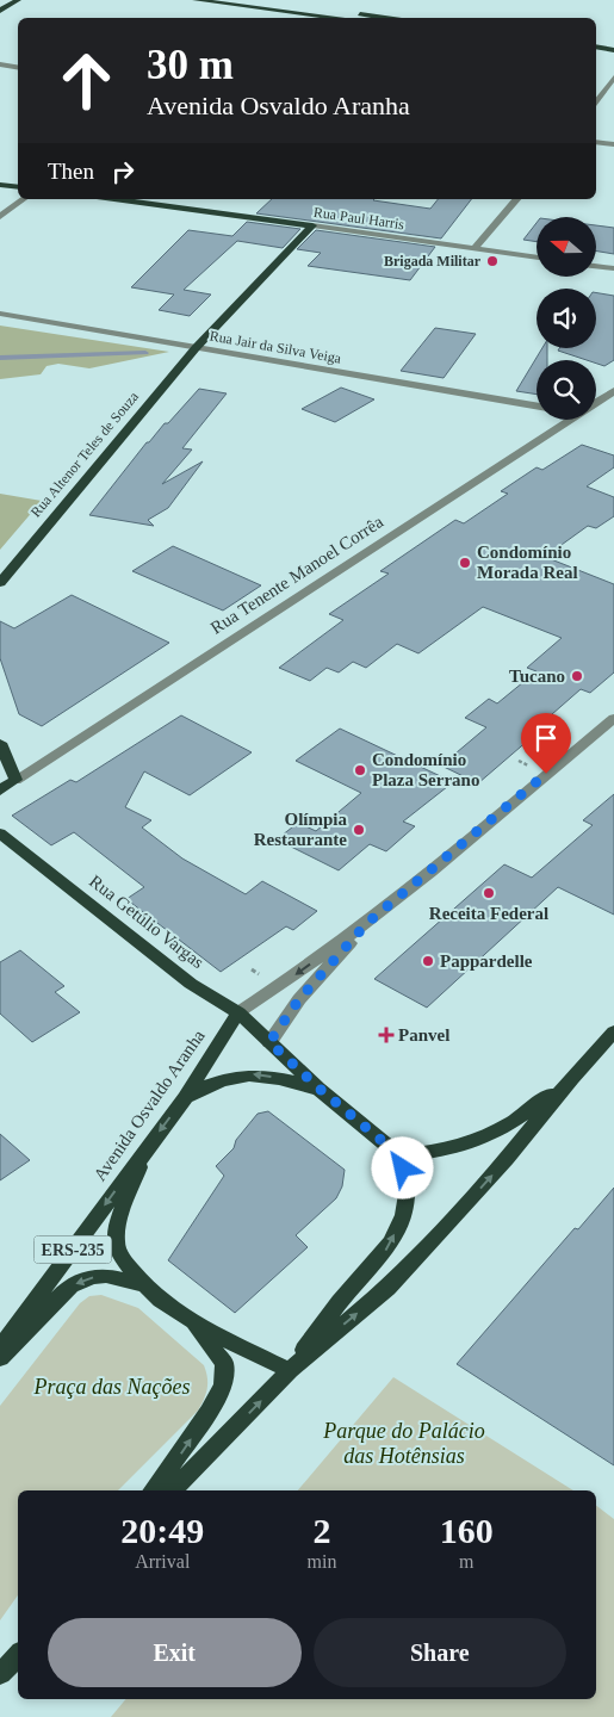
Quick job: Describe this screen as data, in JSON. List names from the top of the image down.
{
  "streets": {
    "main road": [
      "Rua Paul Harris",
      "Rua Altenor Teles de Souza",
      "Rua Tenente Manoel Corrêa",
      "Rua Getúlio Vargas",
      "Avenida Osvaldo Aranha",
      "ERS-235"
    ],
    "street": ["Rua Jair da Silva Veiga"]
  },
  "crossings": [
    ["Rua Paul Harris", "Rua Altenor Teles de Souza"],
    ["Rua Jair da Silva Veiga", "Rua Altenor Teles de Souza"],
    ["Rua Getúlio Vargas", "Avenida Osvaldo Aranha"]
  ],
  "parks": ["Praça das Nações", "Parque do Palácio das Hotênsias"],
  "places": {
    "other": [
      "Brigada Militar",
      "Condomínio Morada Real",
      "Tucano",
      "Condomínio Plaza Serrano",
      "Olímpia Restaurante",
      "Receita Federal",
      "Pappardelle"
    ],
    "health": ["Panvel"]
  },
  "north": "left",
  "page": {
    "turn": ["30 m", "Avenida Osvaldo Aranha"],
    "then": "Then",
    "eta": [
      "20:49",
      "Arrival",
      "2",
      "min",
      "160",
      "m"
    ],
    "buttons": ["Exit", "Share"]
  }
}
